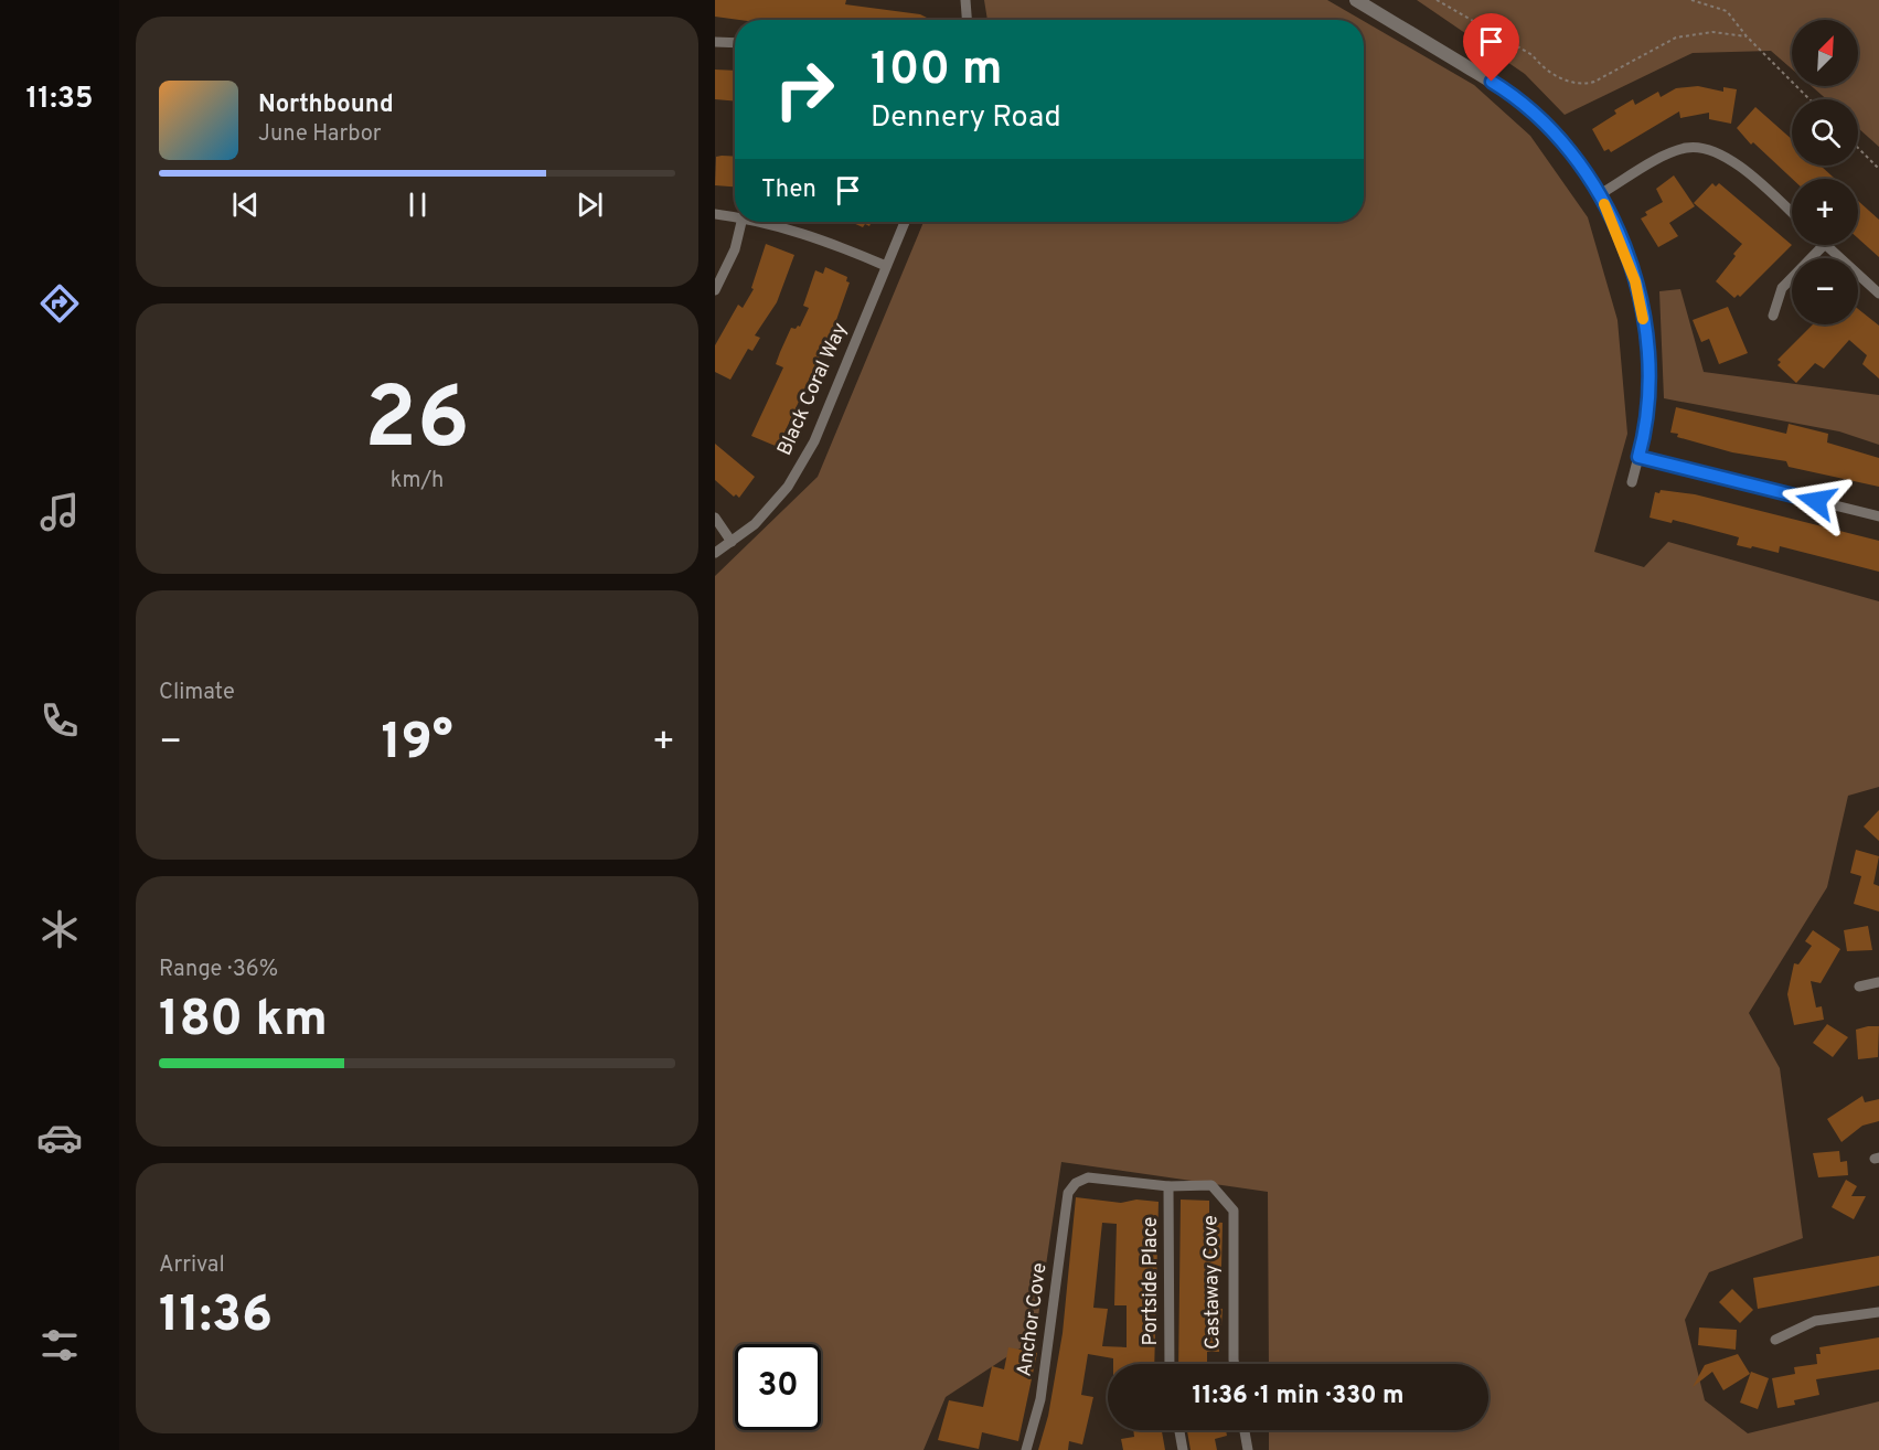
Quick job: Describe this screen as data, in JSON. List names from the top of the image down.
{
  "streets": {
    "street": [
      "Black Coral Way",
      "Portside Place",
      "Castaway Cove",
      "Anchor Cove"
    ]
  },
  "crossings": [
    ["Portside Place", "Castaway Cove"],
    ["Castaway Cove", "Anchor Cove"]
  ],
  "north": "top right",
  "page": {
    "tabs": "11:35",
    "map_buttons": ["+", "−"],
    "turn": ["100 m", "Dennery Road"],
    "song": ["Northbound", "June Harbor"],
    "then": "Then",
    "tile": [
      ["26", "km/h"],
      "Climate",
      ["Range · 36%", "180 km"],
      ["Arrival", "11:36"]
    ],
    "heat": ["−", "19°", "+"],
    "limit": "30",
    "trip": "11:36 · 1 min · 330 m"
  }
}
